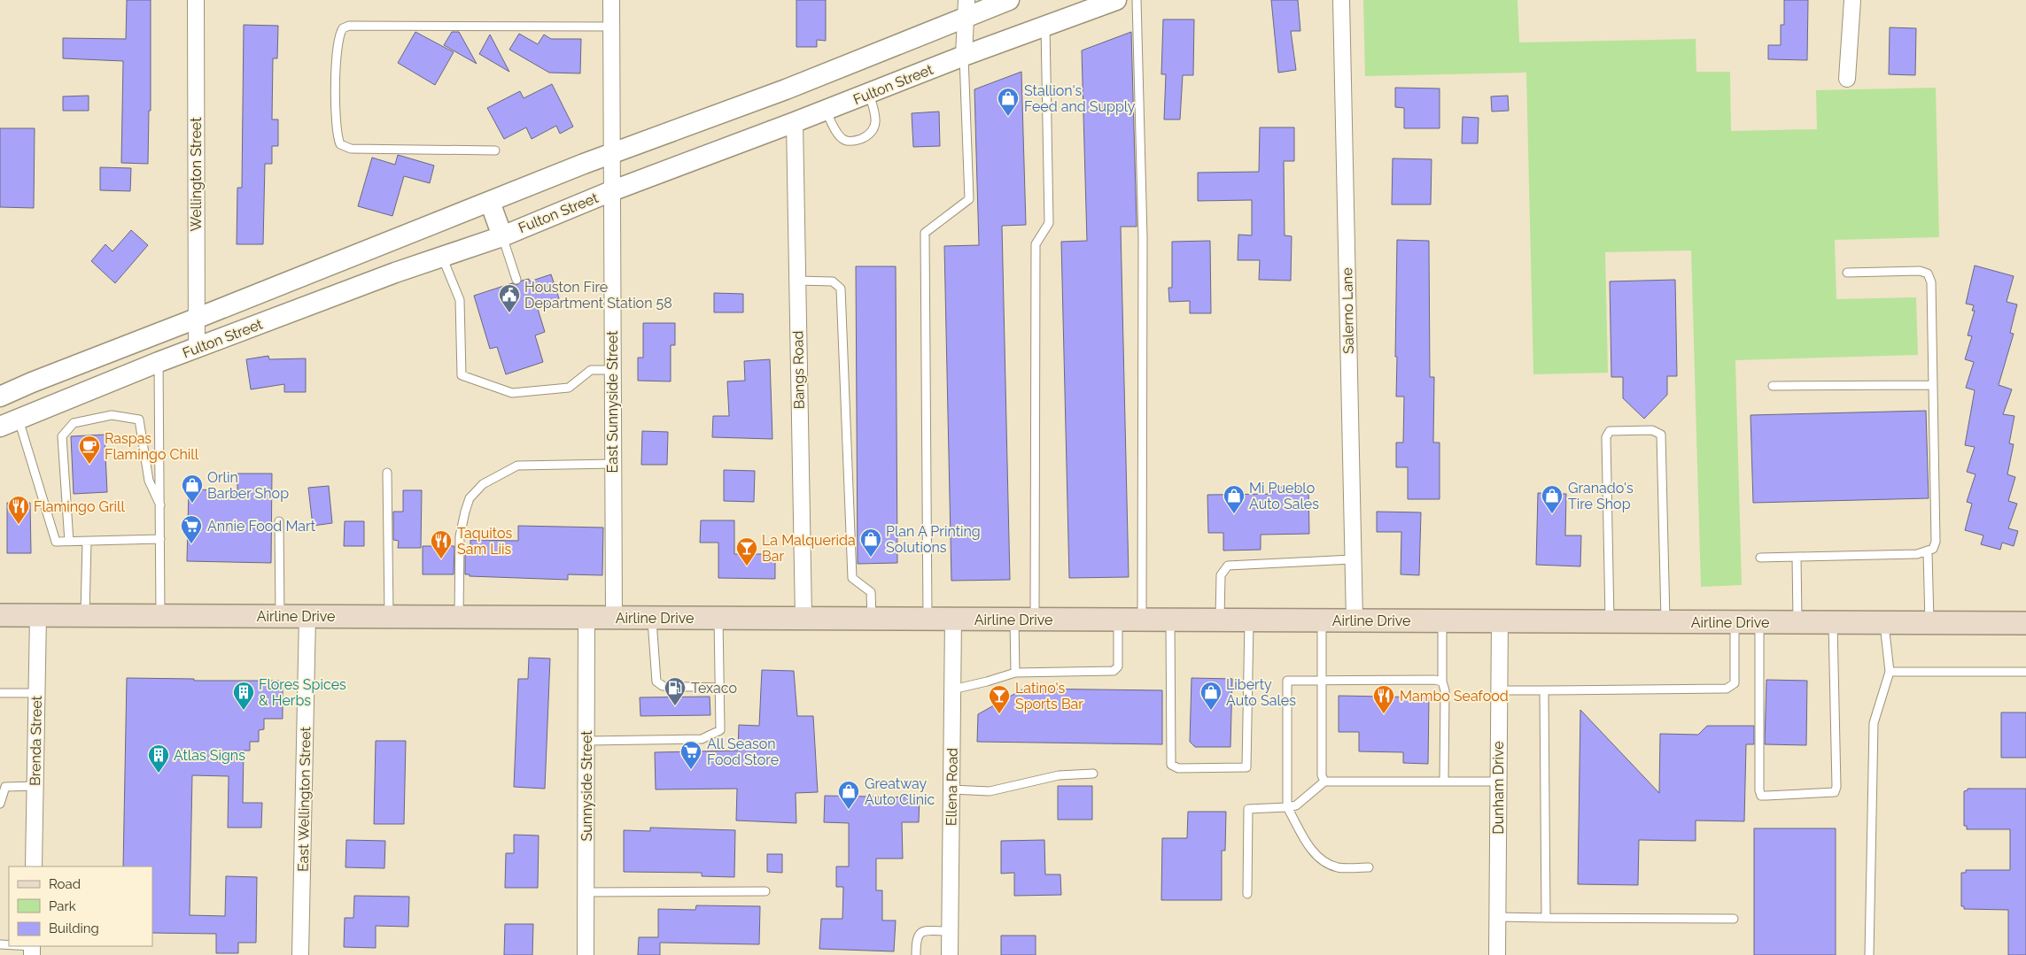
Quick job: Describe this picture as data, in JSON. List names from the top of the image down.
{
  "streets": {
    "main road": ["Airline Drive"],
    "street": [
      "Fulton Street",
      "Wellington Street",
      "Salerno Lane",
      "Bangs Road",
      "East Sunnyside Street",
      "Brenda Street",
      "Sunnyside Street",
      "Ellena Road",
      "Dunham Drive",
      "East Wellington Street"
    ]
  },
  "crossings": [
    ["Fulton Street", "Wellington Street"],
    ["Fulton Street", "Bangs Road"],
    ["Fulton Street", "East Sunnyside Street"],
    ["Salerno Lane", "Airline Drive"],
    ["Bangs Road", "Airline Drive"],
    ["East Sunnyside Street", "Airline Drive"],
    ["Airline Drive", "Brenda Street"],
    ["Airline Drive", "Sunnyside Street"],
    ["Airline Drive", "Ellena Road"],
    ["Airline Drive", "Dunham Drive"],
    ["Airline Drive", "East Wellington Street"]
  ],
  "places": {
    "shop": [
      "Stallion's Feed and Supply",
      "Orlin Barber Shop",
      "Mi Pueblo Auto Sales",
      "Granado's Tire Shop",
      "Plan A Printing Solutions",
      "Liberty Auto Sales",
      "Greatway Auto Clinic"
    ],
    "public building": ["Houston Fire Department Station 58"],
    "cafe": ["Raspas Flamingo Chill"],
    "restaurant": ["Flamingo Grill", "Taquitos Sam Liis", "Mambo Seafood"],
    "supermarket": ["Annie Food Mart", "All Season Food Store"],
    "bar": ["La Malquerida Bar", "Latino's Sports Bar"],
    "fuel station": ["Texaco"],
    "building": ["Flores Spices & Herbs", "Atlas Signs"]
  },
  "legend": ["Road", "Park", "Building"]
}
